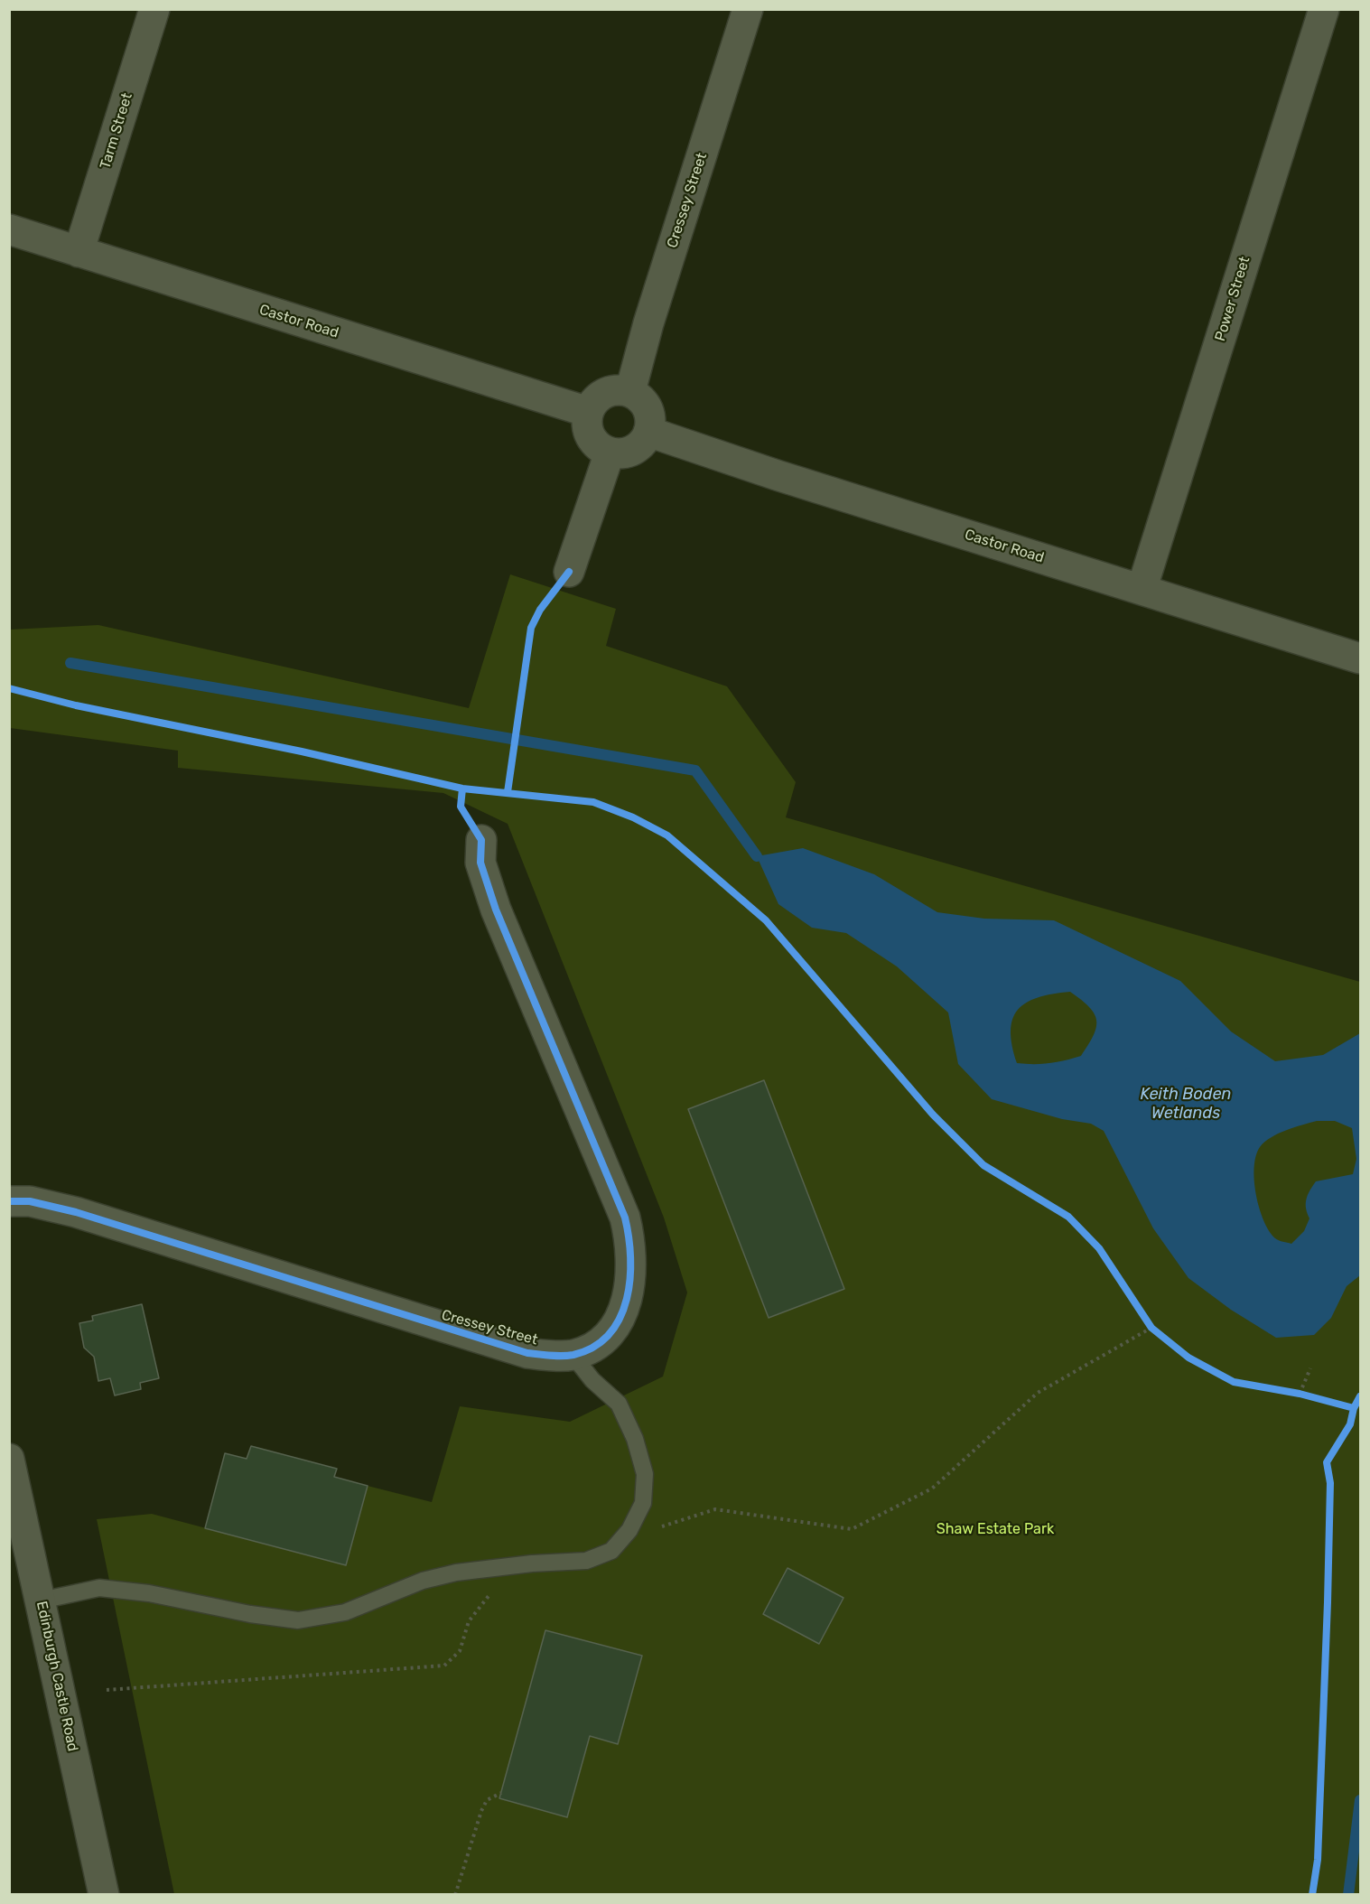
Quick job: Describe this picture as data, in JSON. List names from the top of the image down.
{
  "streets": {
    "street": [
      "Tarm Street",
      "Cressey Street",
      "Power Street",
      "Castor Road",
      "Edinburgh Castle Road"
    ]
  },
  "crossings": [
    ["Tarm Street", "Castor Road"],
    ["Cressey Street", "Castor Road"],
    ["Power Street", "Castor Road"]
  ],
  "water": ["Keith Boden Wetlands"],
  "parks": ["Shaw Estate Park"]
}
